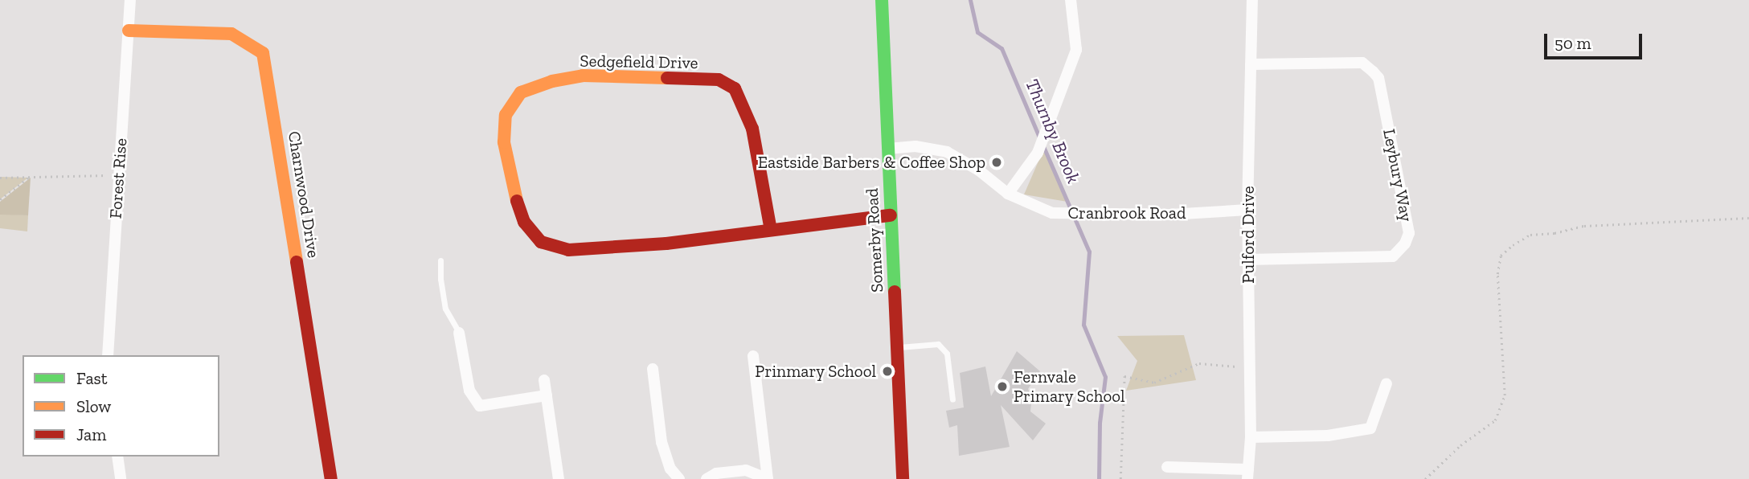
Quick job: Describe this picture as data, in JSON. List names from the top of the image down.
{
  "streets": {
    "street": [
      "Sedgefield Drive",
      "Leybury Way",
      "Forest Rise",
      "Charnwood Drive",
      "Cranbrook Road",
      "Pulford Drive",
      "Somerby Road"
    ]
  },
  "crossings": [
    ["Sedgefield Drive", "Somerby Road"],
    ["Leybury Way", "Pulford Drive"],
    ["Forest Rise", "Charnwood Drive"],
    ["Cranbrook Road", "Pulford Drive"],
    ["Cranbrook Road", "Somerby Road"]
  ],
  "water": ["Thurnby Brook"],
  "places": ["Eastside Barbers & Coffee Shop", "Prinmary School", "Fernvale Primary School"],
  "legend": ["Fast", "Slow", "Jam"],
  "scale_bar": "50 m"
}
